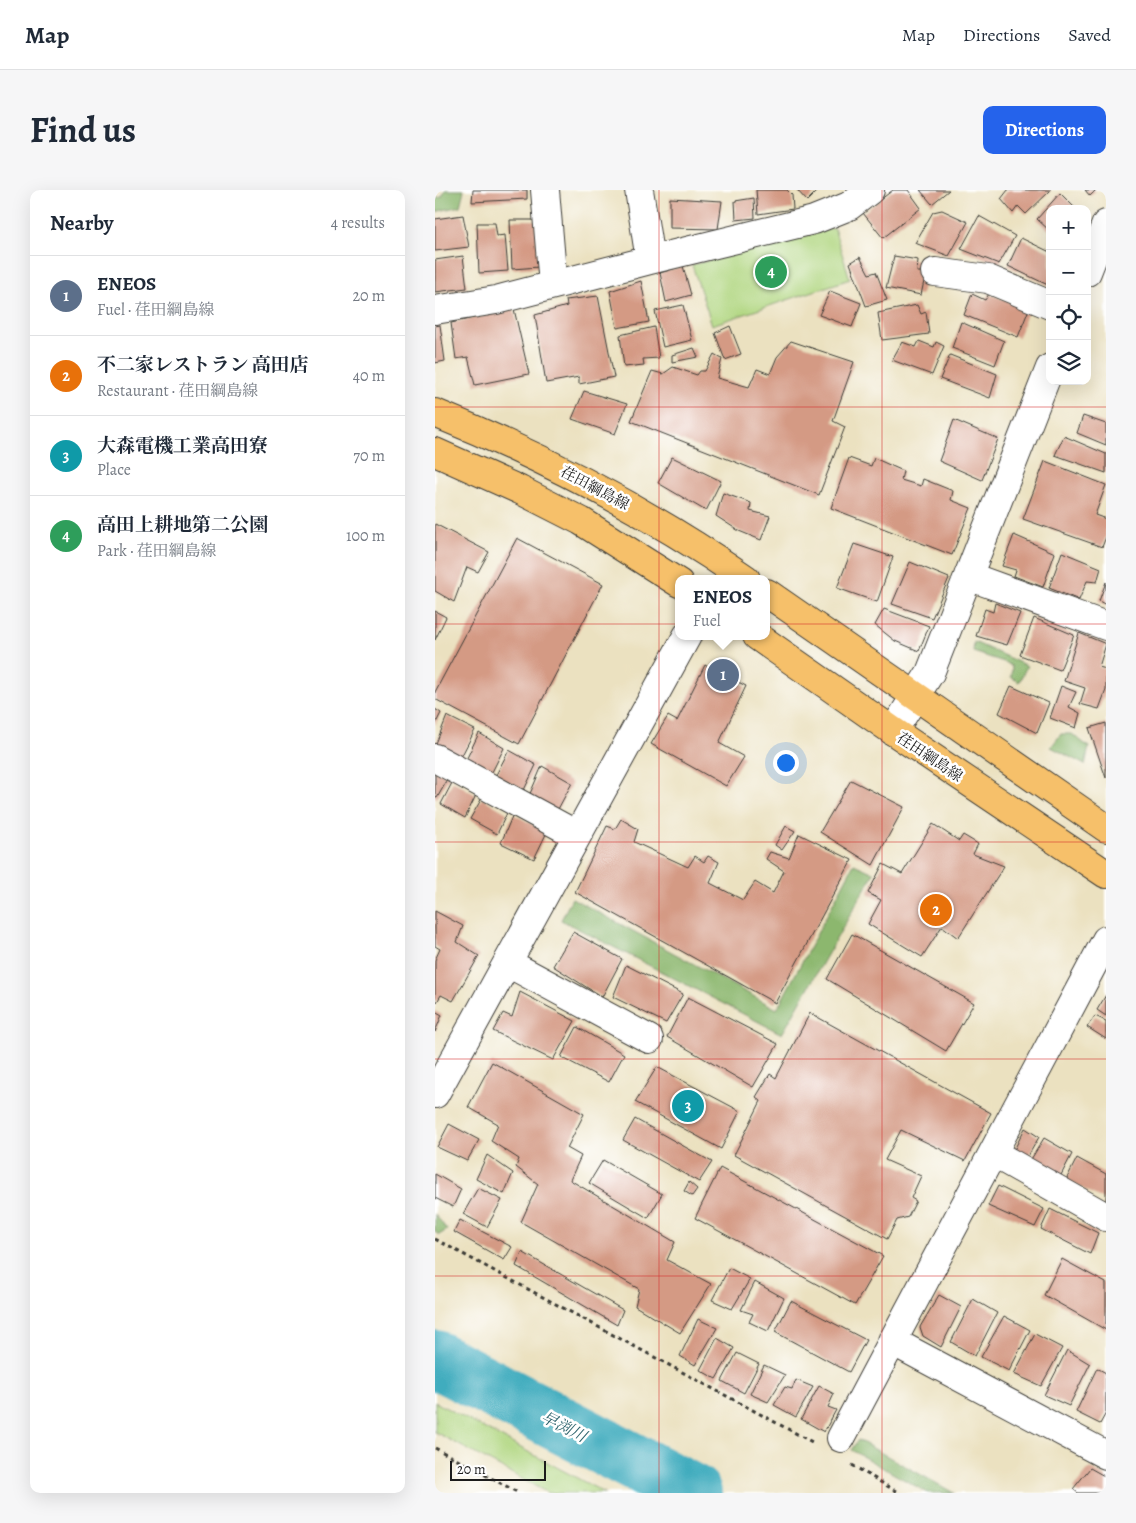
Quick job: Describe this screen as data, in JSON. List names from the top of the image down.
{
  "streets": {
    "main road": ["荏田綱島線"]
  },
  "water": ["早渕川"],
  "scale_bar": "20 m",
  "page": {
    "header": "Map",
    "nav": ["Map", "Directions", "Saved"],
    "title": "Find us",
    "buttons": "Directions",
    "heading": ["Nearby", "4 results"],
    "map_buttons": ["+", "−"],
    "pins": [
      "4",
      "1",
      "2",
      "3"
    ],
    "list": [
      {
        "mark": "1",
        "name": "ENEOS",
        "note": "Fuel · 荏田綱島線",
        "value": "20 m"
      },
      {
        "mark": "2",
        "name": "不二家レストラン 高田店",
        "note": "Restaurant · 荏田綱島線",
        "value": "40 m"
      },
      {
        "mark": "3",
        "name": "大森電機工業高田寮",
        "note": "Place",
        "value": "70 m"
      },
      {
        "mark": "4",
        "name": "高田上耕地第二公園",
        "note": "Park · 荏田綱島線",
        "value": "100 m"
      }
    ],
    "popup": ["ENEOS", "Fuel"],
    "scale": "20 m"
  }
}
